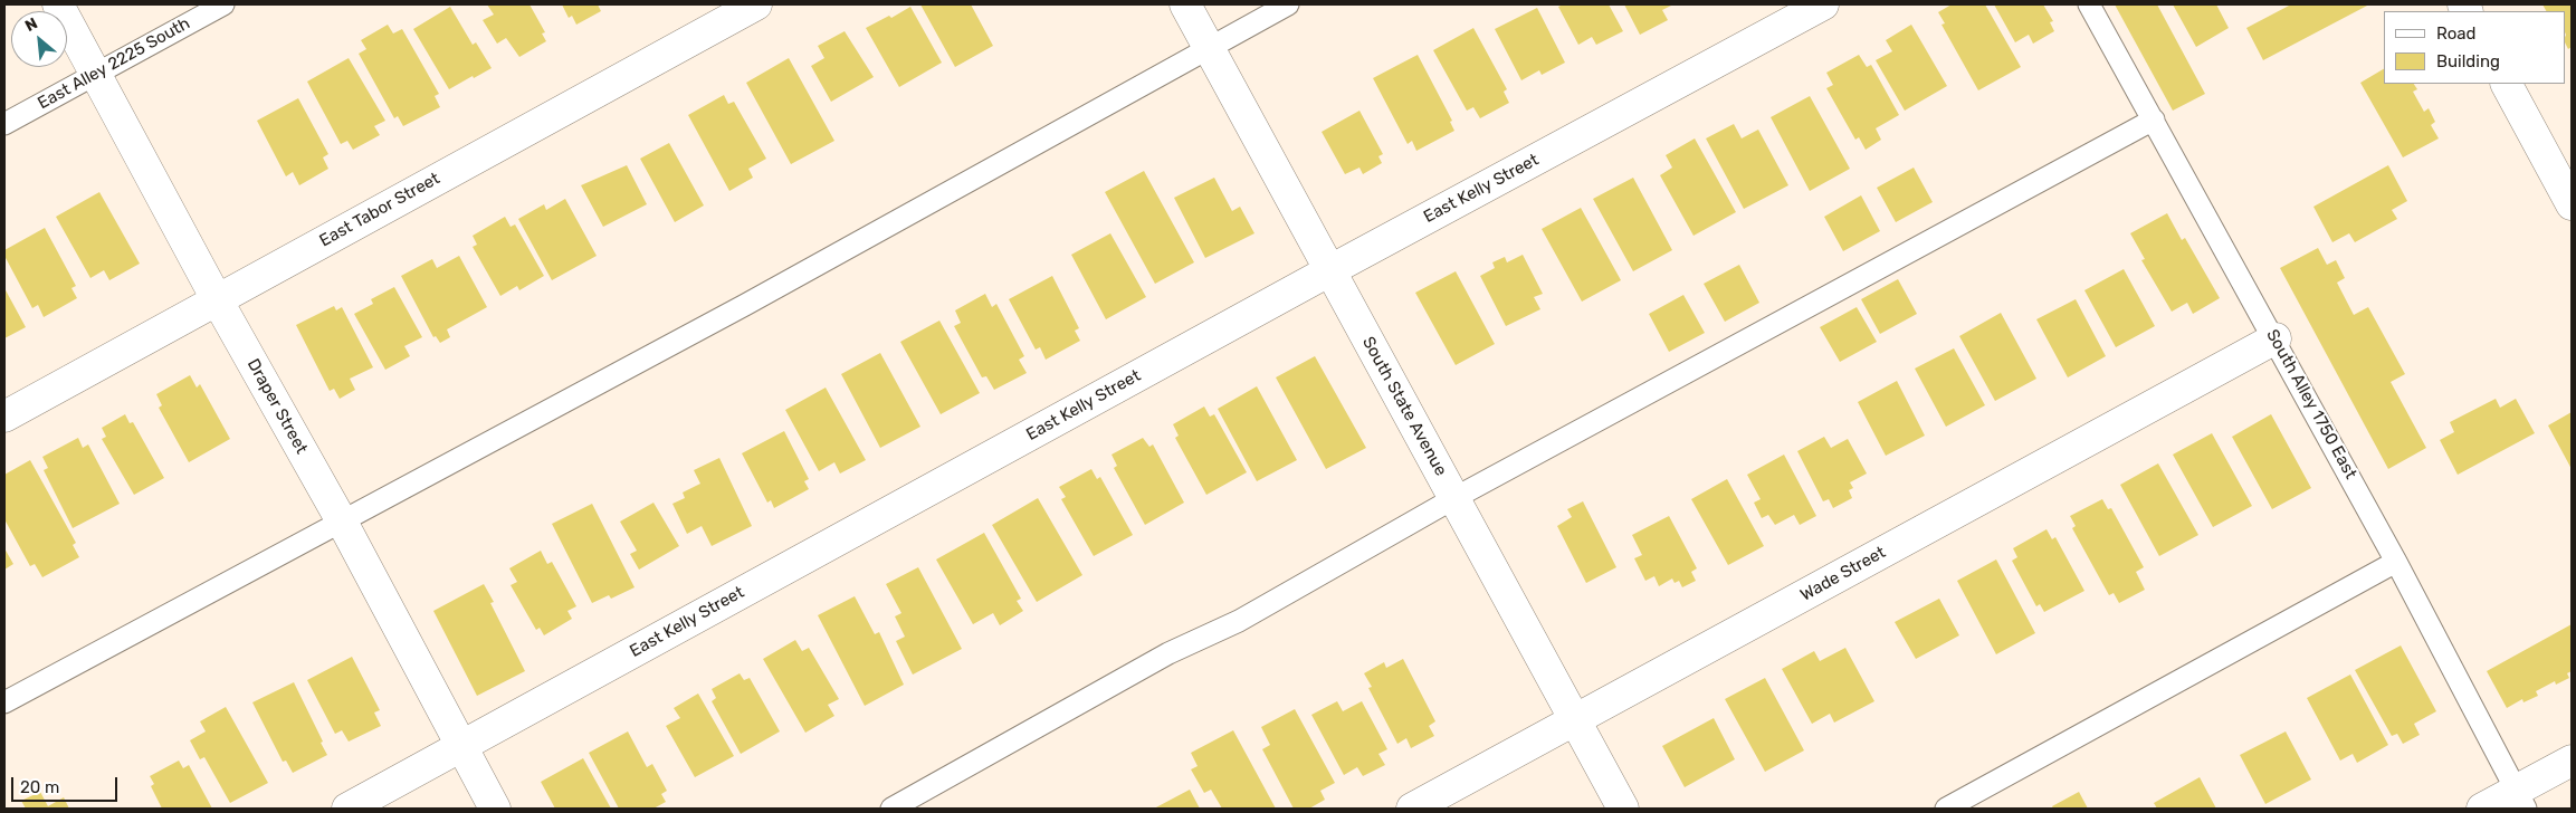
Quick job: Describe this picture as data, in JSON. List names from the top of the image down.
{
  "streets": {
    "street": [
      "East Kelly Street",
      "East Tabor Street",
      "Draper Street",
      "South State Avenue",
      "Wade Street"
    ],
    "lane": ["East Alley 2225 South", "South Alley 1750 East"]
  },
  "crossings": [
    ["East Alley 2225 South", "Draper Street"],
    ["East Kelly Street", "Draper Street"],
    ["East Kelly Street", "South State Avenue"],
    ["East Tabor Street", "Draper Street"],
    ["South Alley 1750 East", "Wade Street"],
    ["South State Avenue", "Wade Street"]
  ],
  "legend": ["Road", "Building"],
  "scale_bar": "20 m",
  "north": "top left"
}
